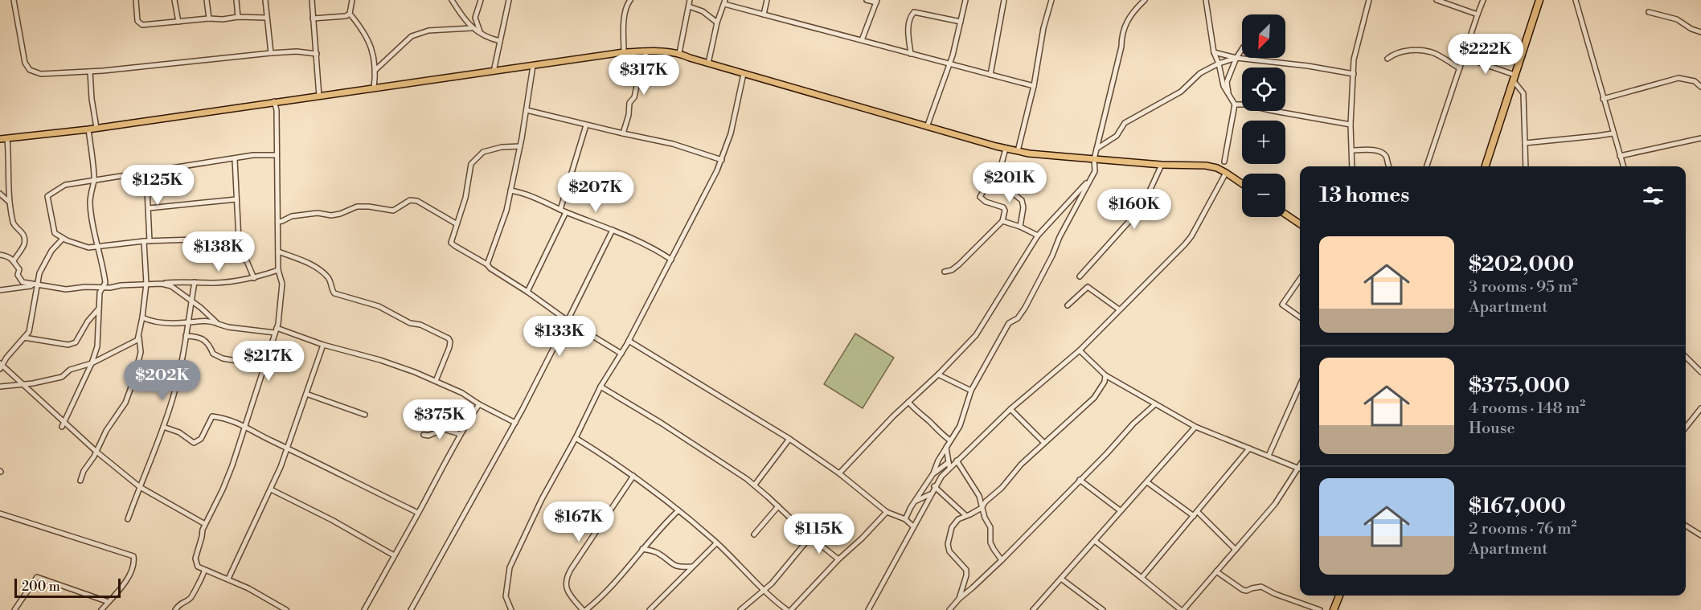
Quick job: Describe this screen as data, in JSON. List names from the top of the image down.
{
  "scale_bar": "200 m",
  "north": "bottom left",
  "page": {
    "map_buttons": ["+", "−"],
    "price": [
      "$222K",
      "$317K",
      "$201K",
      "$125K",
      "$207K",
      "$160K",
      "$138K",
      "$133K",
      "$217K",
      "$202K",
      "$375K",
      "$167K",
      "$115K"
    ],
    "heading": "13 homes",
    "list": [
      {
        "name": "$202,000",
        "note": "3 rooms · 95 m² · Apartment"
      },
      {
        "name": "$375,000",
        "note": "4 rooms · 148 m² · House"
      },
      {
        "name": "$167,000",
        "note": "2 rooms · 76 m² · Apartment"
      }
    ],
    "scale": "200 m"
  }
}
